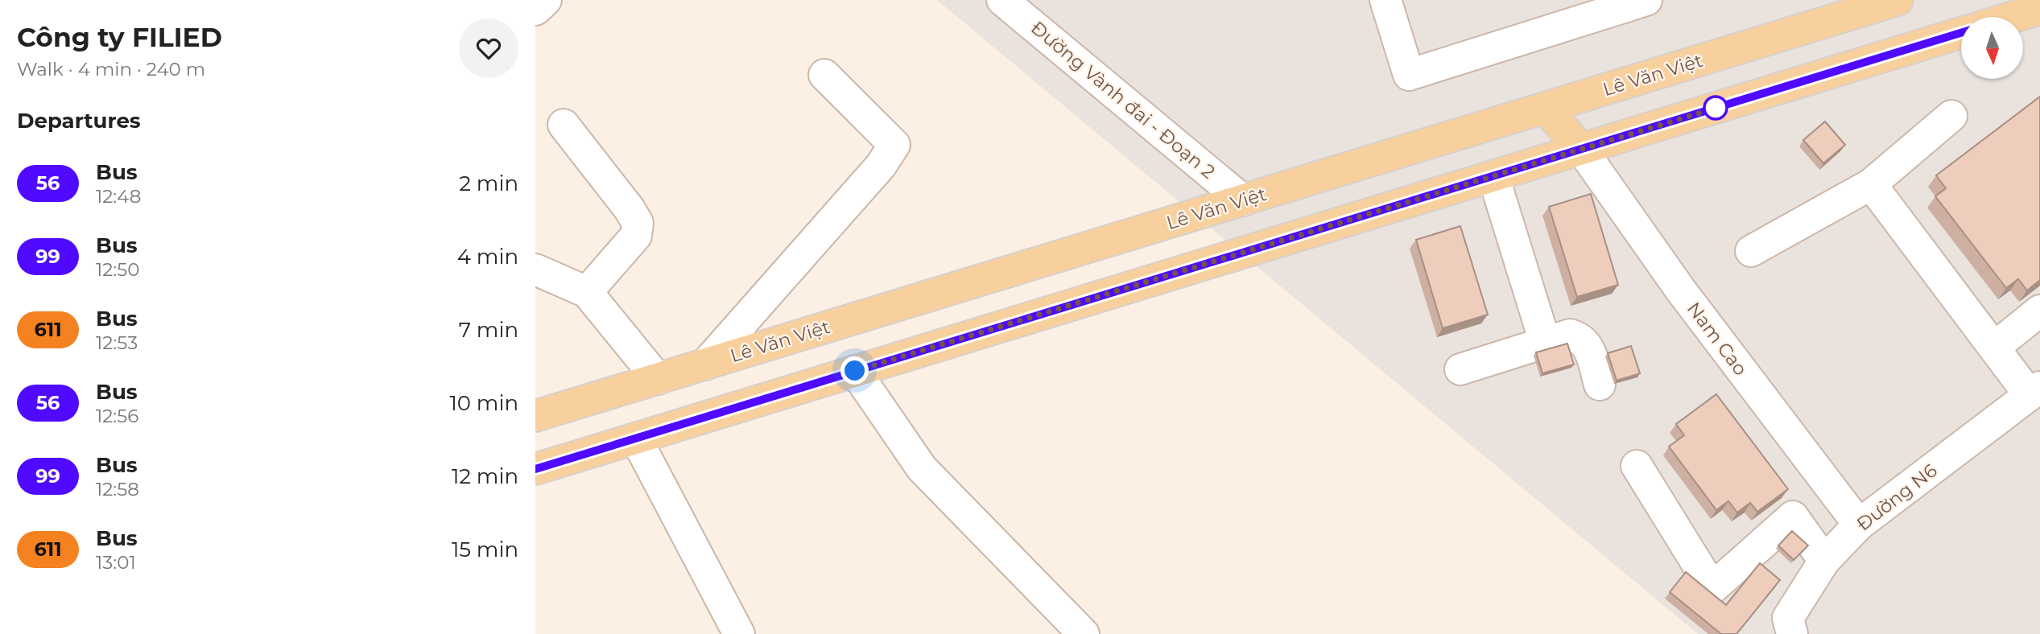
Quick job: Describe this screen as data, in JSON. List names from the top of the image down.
{
  "streets": {
    "main road": ["Lê Văn Việt"],
    "street": ["Đường Vành đai - Đoạn 2", "Nam Cao", "Đường N6"]
  },
  "crossings": [
    ["Lê Văn Việt", "Đường Vành đai - Đoạn 2"],
    ["Nam Cao", "Đường N6"]
  ],
  "lines": ["bus line 56"],
  "north": "bottom",
  "page": {
    "heading": [
      ["Công ty FILIED", "Walk · 4 min · 240 m"],
      "Departures"
    ],
    "list": [
      {
        "mark": "56",
        "name": "Bus",
        "note": "12:48",
        "value": "2 min"
      },
      {
        "mark": "99",
        "name": "Bus",
        "note": "12:50",
        "value": "4 min"
      },
      {
        "mark": "611",
        "name": "Bus",
        "note": "12:53",
        "value": "7 min"
      },
      {
        "mark": "56",
        "name": "Bus",
        "note": "12:56",
        "value": "10 min"
      },
      {
        "mark": "99",
        "name": "Bus",
        "note": "12:58",
        "value": "12 min"
      },
      {
        "mark": "611",
        "name": "Bus",
        "note": "13:01",
        "value": "15 min"
      }
    ]
  }
}
